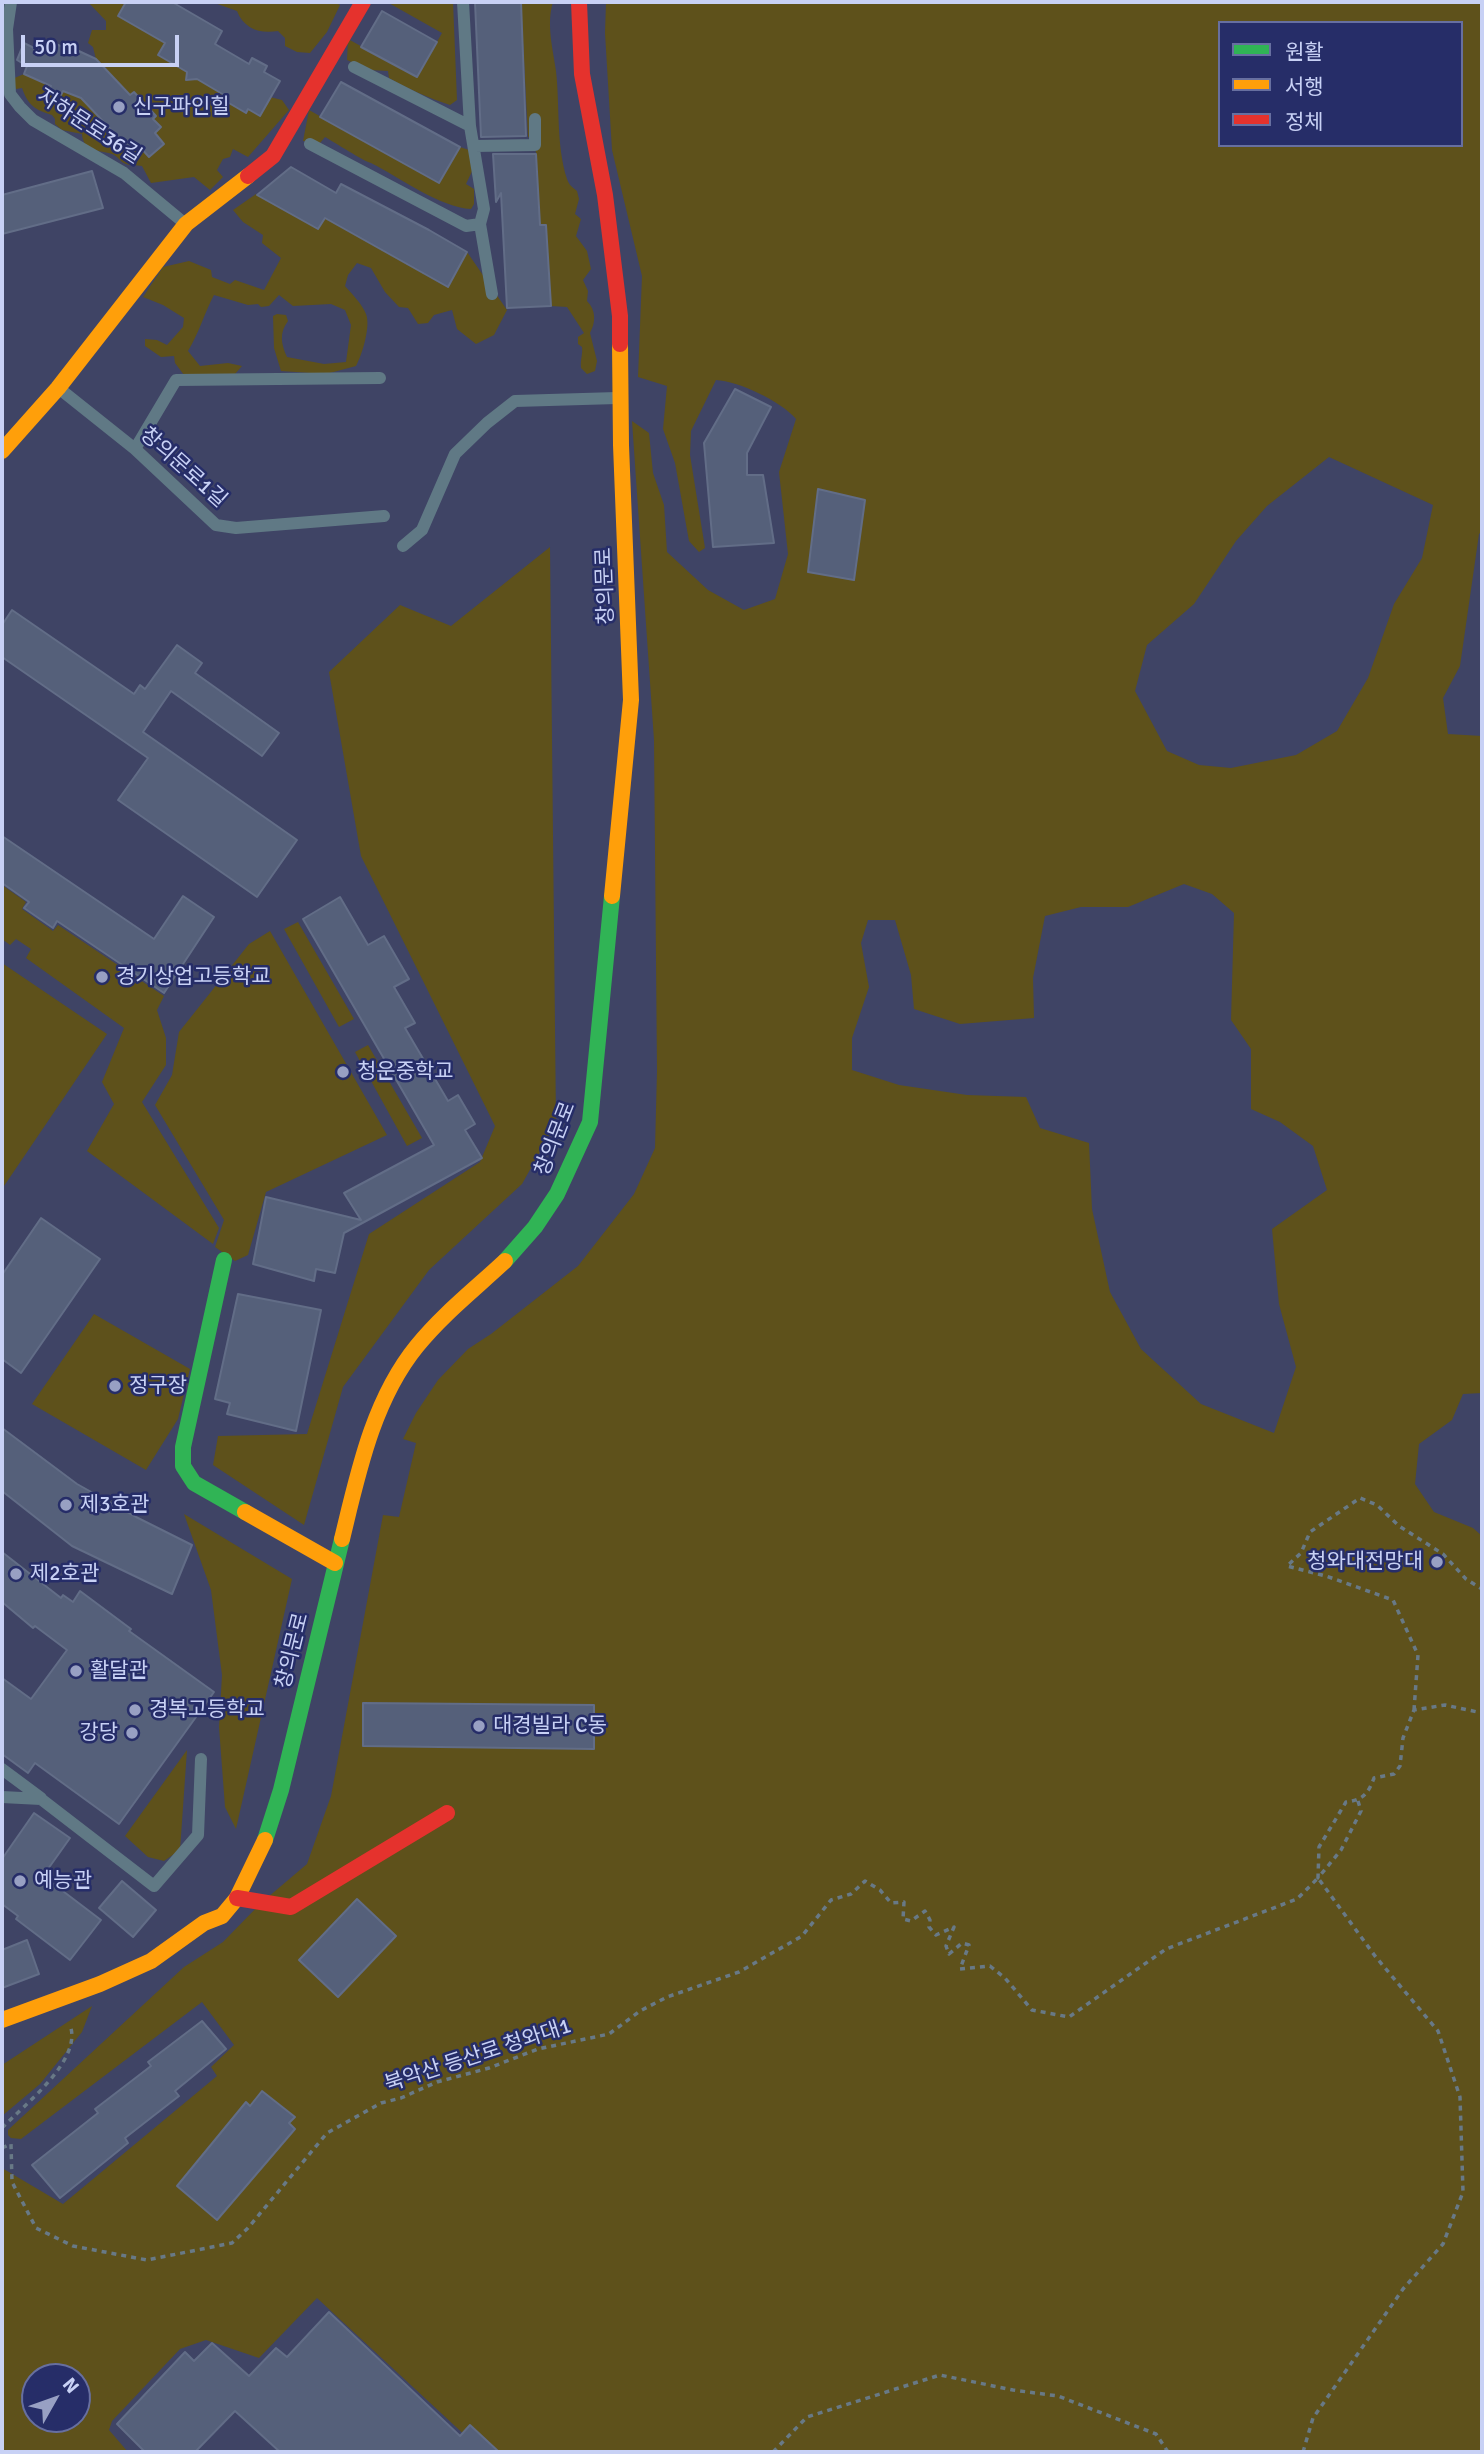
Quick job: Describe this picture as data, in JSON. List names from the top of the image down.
{
  "streets": {
    "street": ["창의문로"],
    "lane": ["자하문로36길", "창의문로1길"],
    "path": ["북악산 등산로 청와대1"]
  },
  "places": [
    "신구파인힐",
    "경기상업고등학교",
    "청운중학교",
    "정구장",
    "제3호관",
    "청와대전망대",
    "제2호관",
    "활달관",
    "경복고등학교",
    "대경빌라 C동",
    "강당",
    "예능관"
  ],
  "legend": ["원활", "서행", "정체"],
  "scale_bar": "50 m",
  "north": "top right"
}
